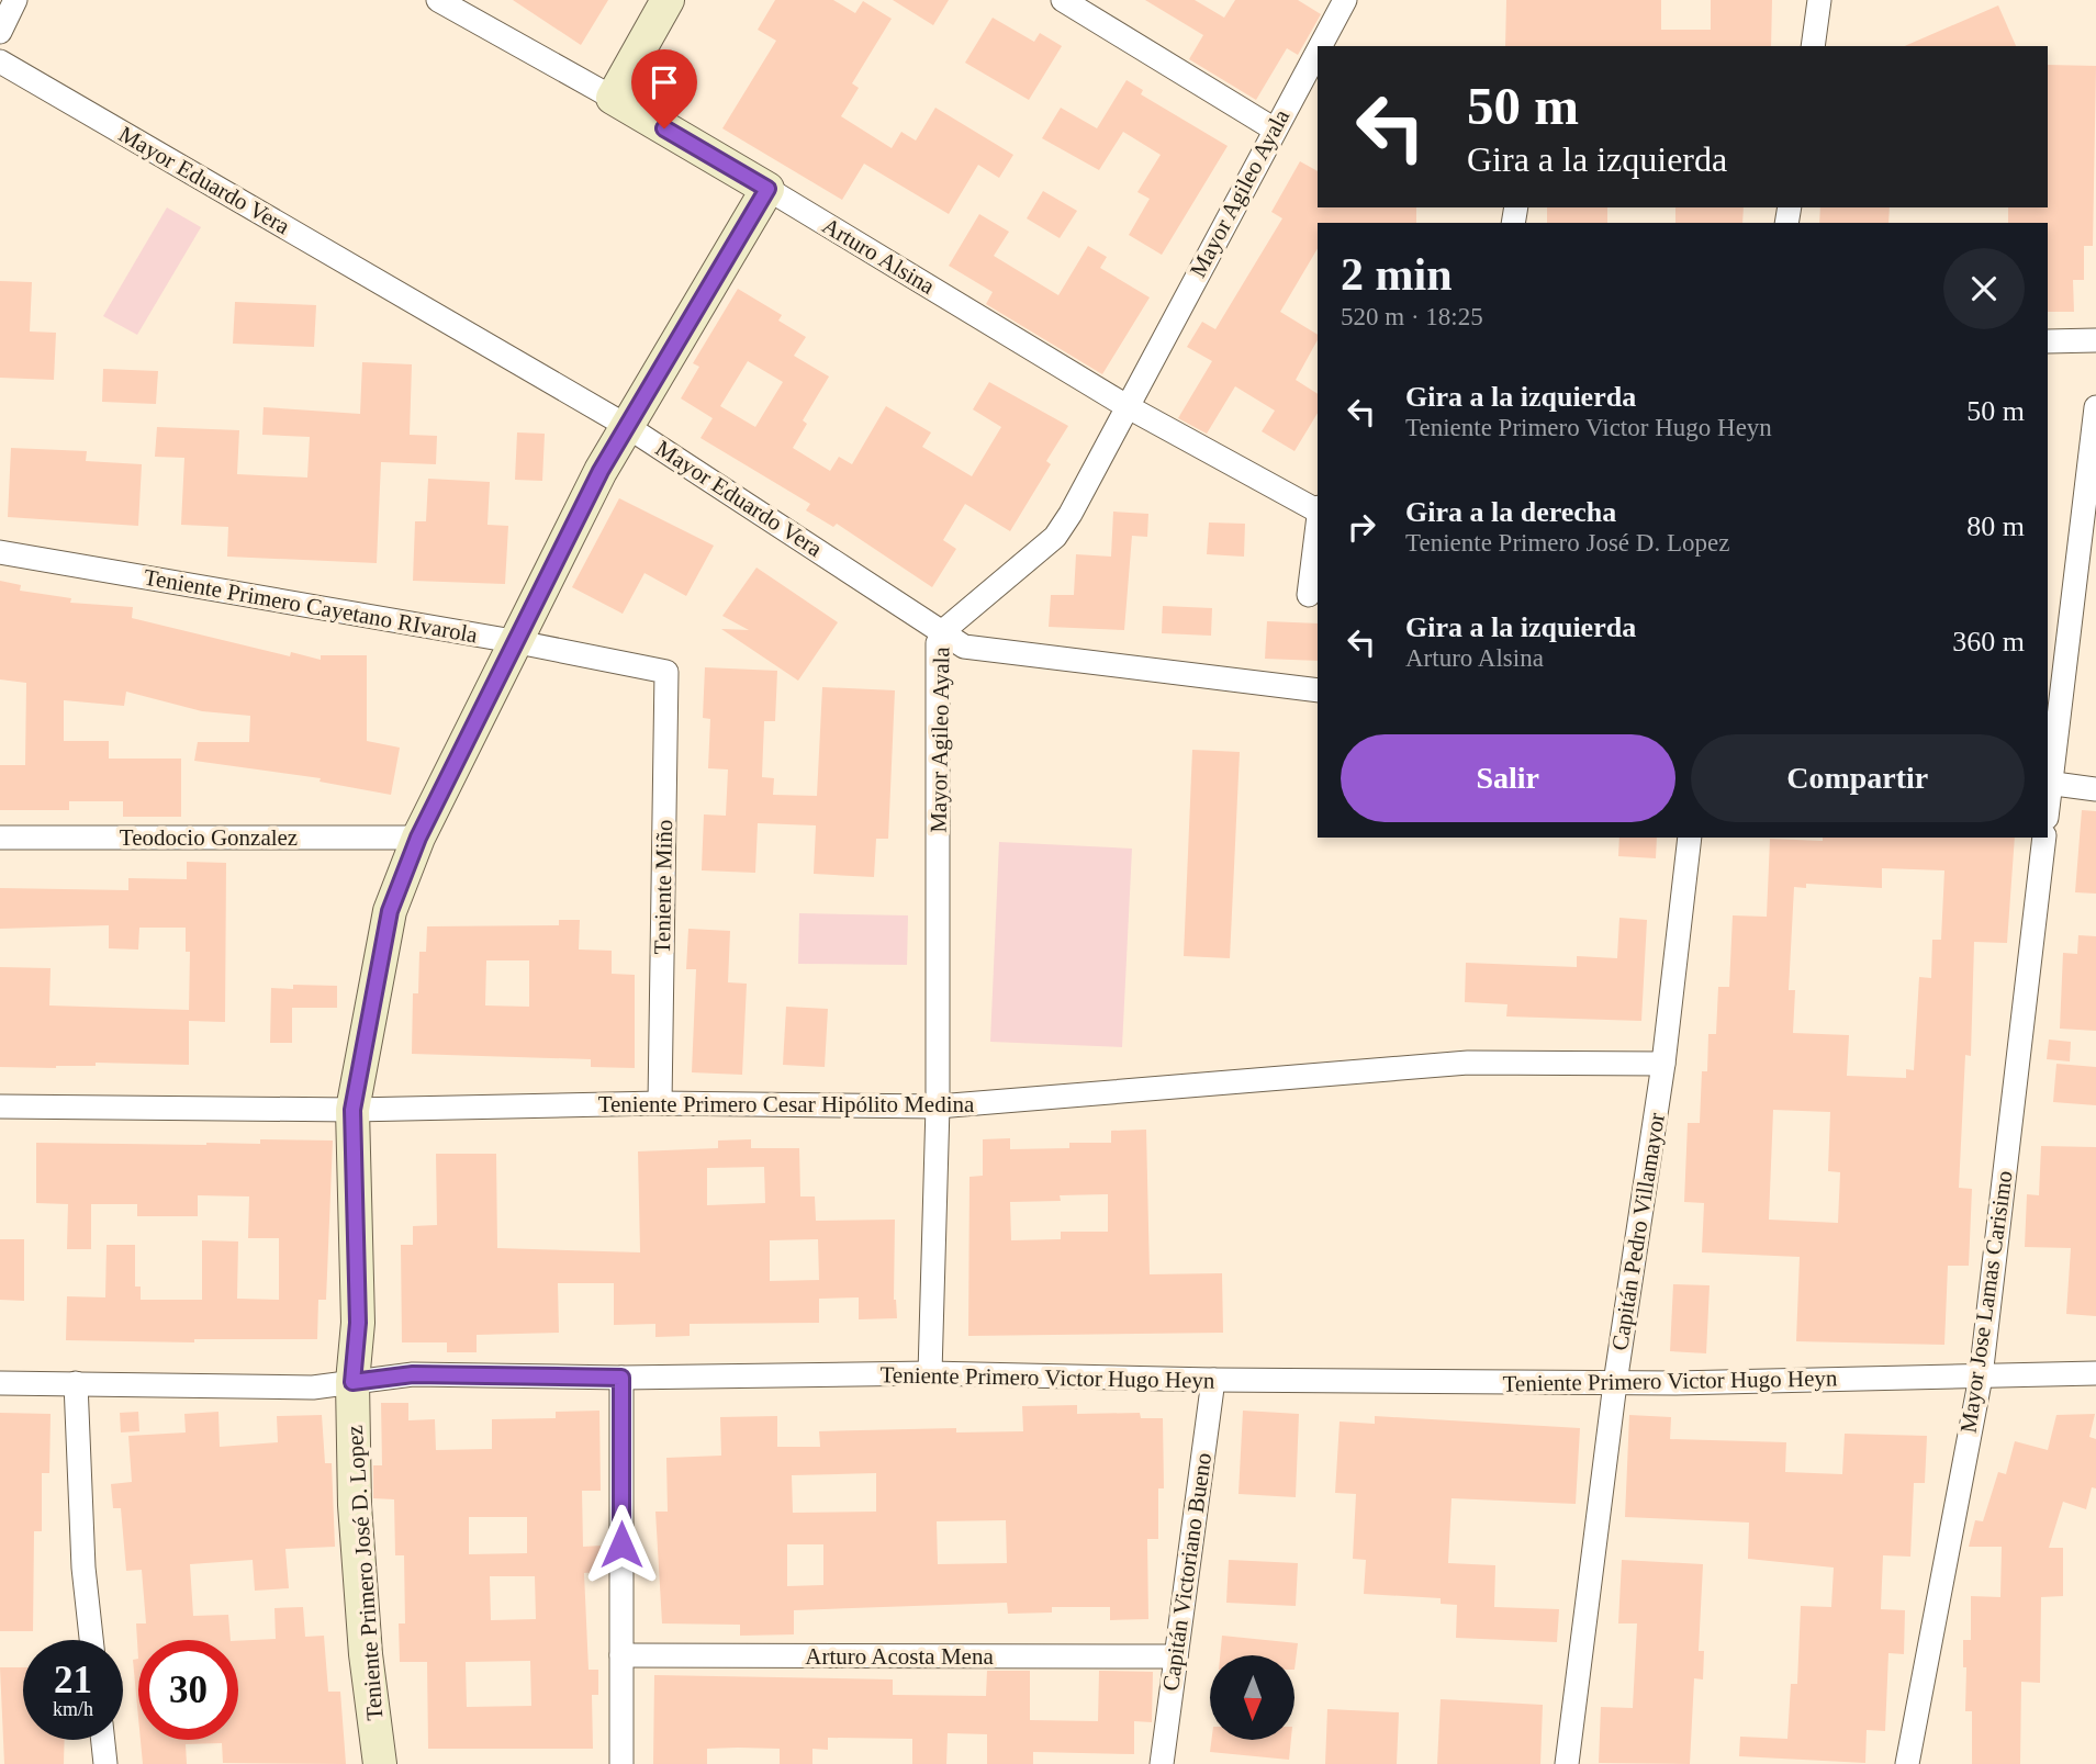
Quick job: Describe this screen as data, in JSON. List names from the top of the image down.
{
  "streets": {
    "street": [
      "Mayor Eduardo Vera",
      "Mayor Agileo Ayala",
      "Arturo Alsina",
      "Teniente Primero Cayetano RIvarola",
      "Teodocio Gonzalez",
      "Teniente Miño",
      "Teniente Primero Cesar Hipólito Medina",
      "Capitán Pedro Villamayor",
      "Mayor Jose Lamas Carisimo",
      "Teniente Primero Victor Hugo Heyn",
      "Capitán Victoriano Bueno",
      "Teniente Primero José D. Lopez",
      "Arturo Acosta Mena"
    ]
  },
  "crossings": [
    ["Mayor Eduardo Vera", "Mayor Agileo Ayala"],
    ["Mayor Eduardo Vera", "Teniente Primero José D. Lopez"],
    ["Mayor Agileo Ayala", "Arturo Alsina"],
    ["Mayor Agileo Ayala", "Teniente Primero Cesar Hipólito Medina"],
    ["Mayor Agileo Ayala", "Teniente Primero Victor Hugo Heyn"],
    ["Arturo Alsina", "Teniente Primero José D. Lopez"],
    ["Teniente Primero Cayetano RIvarola", "Teniente Miño"],
    ["Teniente Primero Cayetano RIvarola", "Teniente Primero José D. Lopez"],
    ["Teodocio Gonzalez", "Teniente Primero José D. Lopez"],
    ["Teniente Miño", "Teniente Primero Cesar Hipólito Medina"],
    ["Teniente Primero Cesar Hipólito Medina", "Capitán Pedro Villamayor"],
    ["Teniente Primero Cesar Hipólito Medina", "Teniente Primero José D. Lopez"],
    ["Capitán Pedro Villamayor", "Teniente Primero Victor Hugo Heyn"],
    ["Mayor Jose Lamas Carisimo", "Teniente Primero Victor Hugo Heyn"],
    ["Teniente Primero Victor Hugo Heyn", "Capitán Victoriano Bueno"],
    ["Teniente Primero Victor Hugo Heyn", "Teniente Primero José D. Lopez"],
    ["Capitán Victoriano Bueno", "Arturo Acosta Mena"]
  ],
  "north": "bottom",
  "page": {
    "turn": ["50 m", "Gira a la izquierda"],
    "heading": ["2 min", "520 m · 18:25"],
    "list": [
      {
        "name": "Gira a la izquierda",
        "note": "Teniente Primero Victor Hugo Heyn",
        "value": "50 m"
      },
      {
        "name": "Gira a la derecha",
        "note": "Teniente Primero José D. Lopez",
        "value": "80 m"
      },
      {
        "name": "Gira a la izquierda",
        "note": "Arturo Alsina",
        "value": "360 m"
      }
    ],
    "buttons": ["Salir", "Compartir"],
    "speed": "21 km/h",
    "limit": "30"
  }
}
